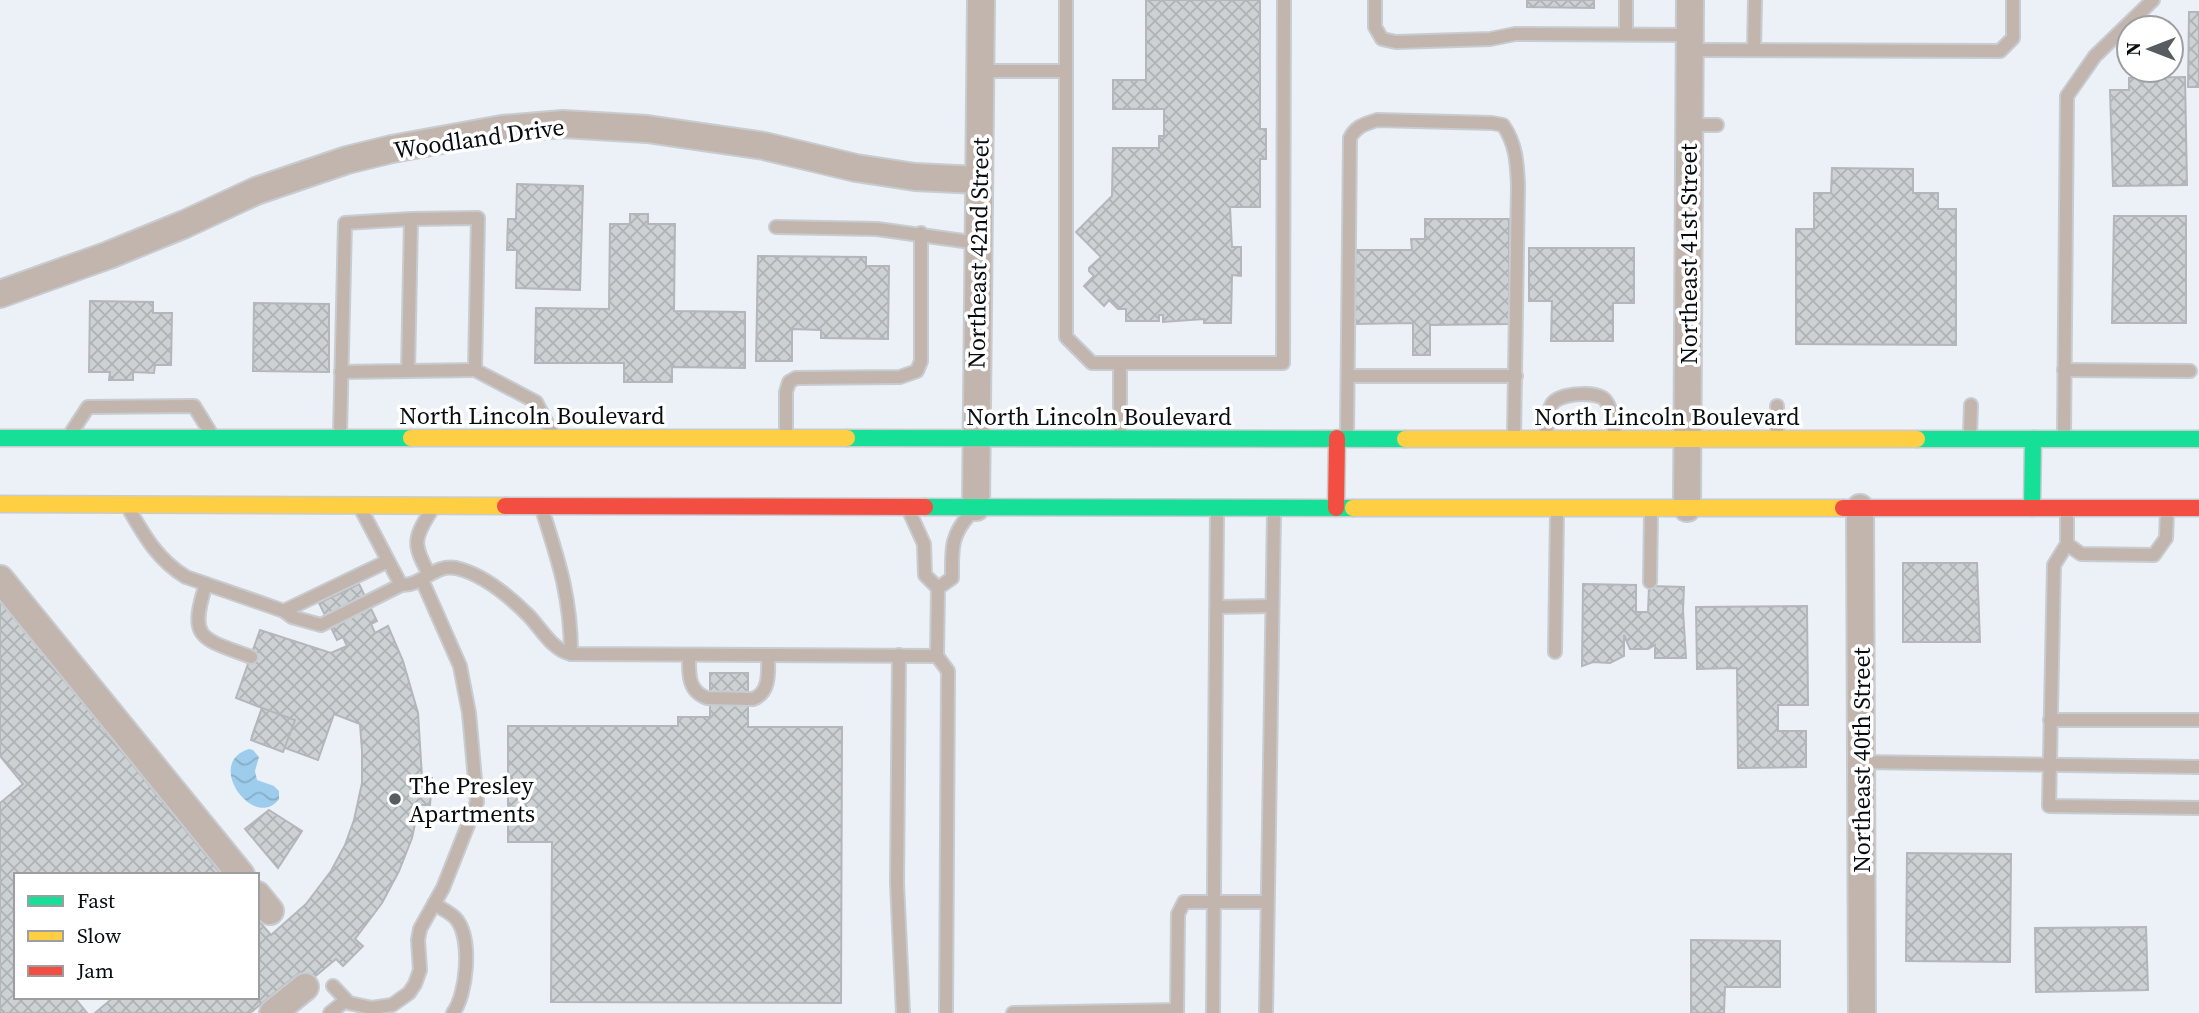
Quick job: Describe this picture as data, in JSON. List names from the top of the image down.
{
  "streets": {
    "main road": ["North Lincoln Boulevard"],
    "street": [
      "Woodland Drive",
      "Northeast 42nd Street",
      "Northeast 41st Street",
      "Northeast 40th Street"
    ]
  },
  "crossings": [
    ["Woodland Drive", "Northeast 42nd Street"],
    ["Northeast 42nd Street", "North Lincoln Boulevard"],
    ["Northeast 41st Street", "North Lincoln Boulevard"]
  ],
  "places": ["The Presley Apartments"],
  "legend": ["Fast", "Slow", "Jam"],
  "north": "left"
}
